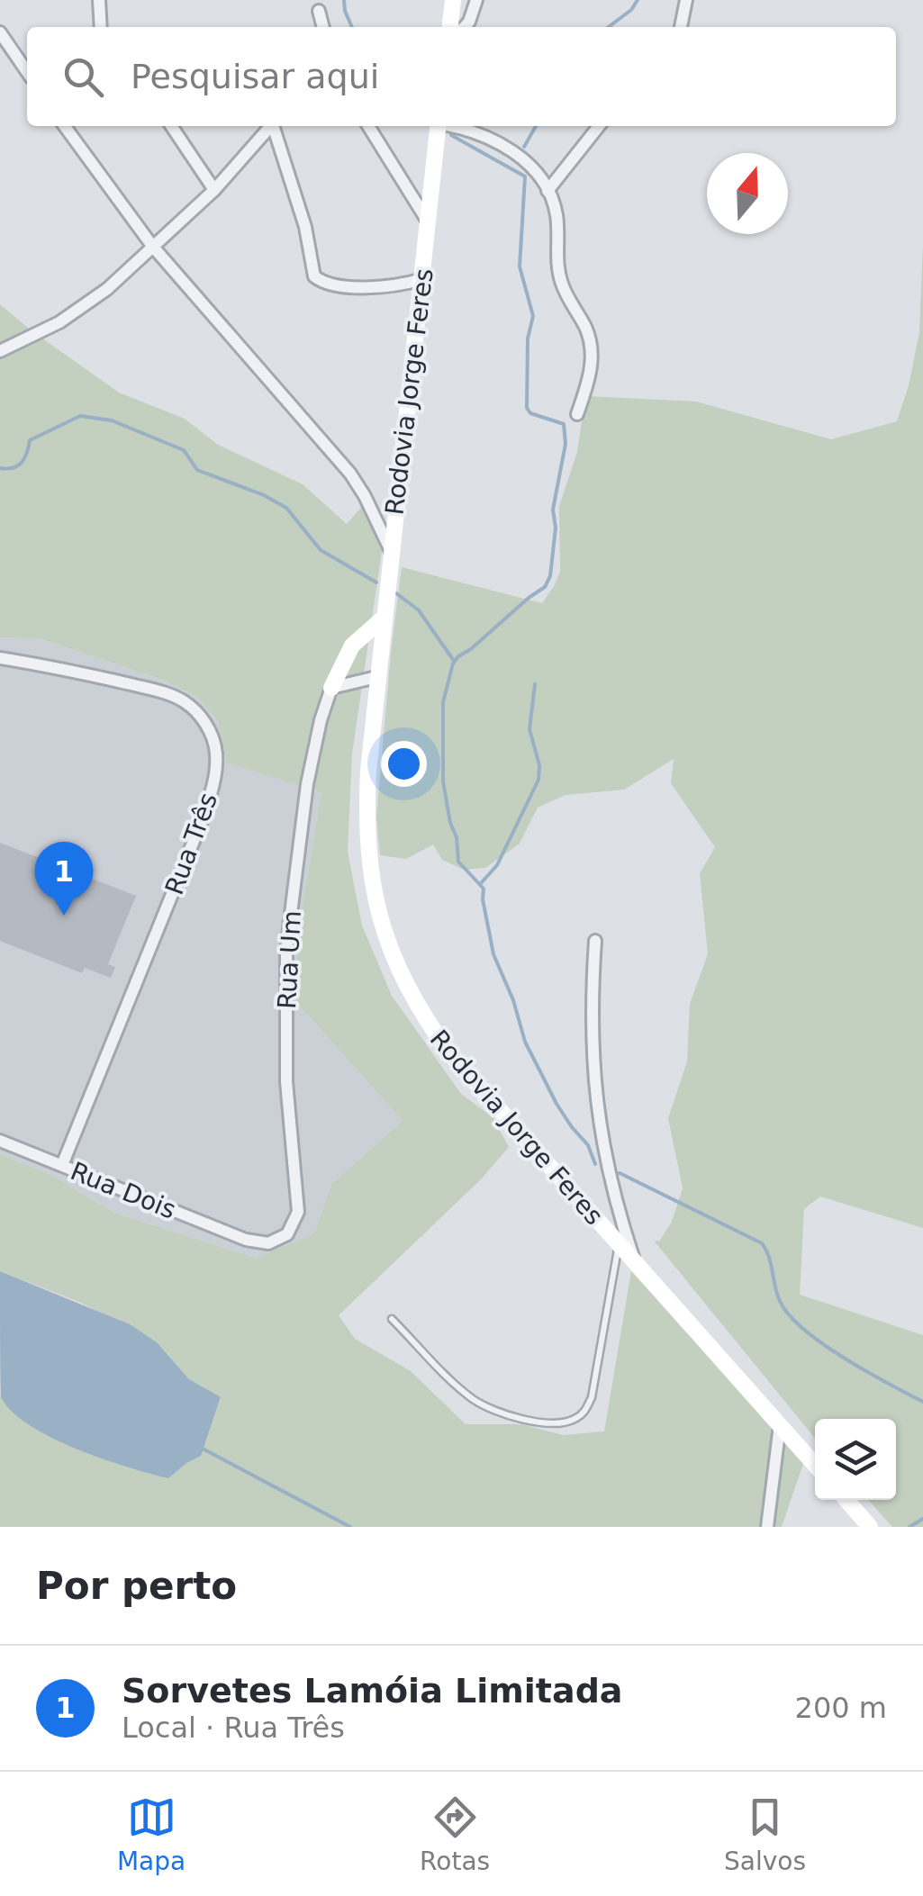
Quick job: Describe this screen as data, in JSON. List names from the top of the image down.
{
  "streets": {
    "main road": ["Rodovia Jorge Feres"],
    "street": ["Rua Três", "Rua Um", "Rua Dois"]
  },
  "crossings": [
    ["Rua Três", "Rua Dois"],
    ["Rua Um", "Rua Dois"]
  ],
  "north": "top",
  "page": {
    "search": "Pesquisar aqui",
    "pins": "1",
    "heading": "Por perto",
    "list": [
      {
        "mark": "1",
        "name": "Sorvetes Lamóia Limitada",
        "note": "Local · Rua Três",
        "value": "200 m"
      }
    ],
    "nav": ["Mapa", "Rotas", "Salvos"]
  }
}
